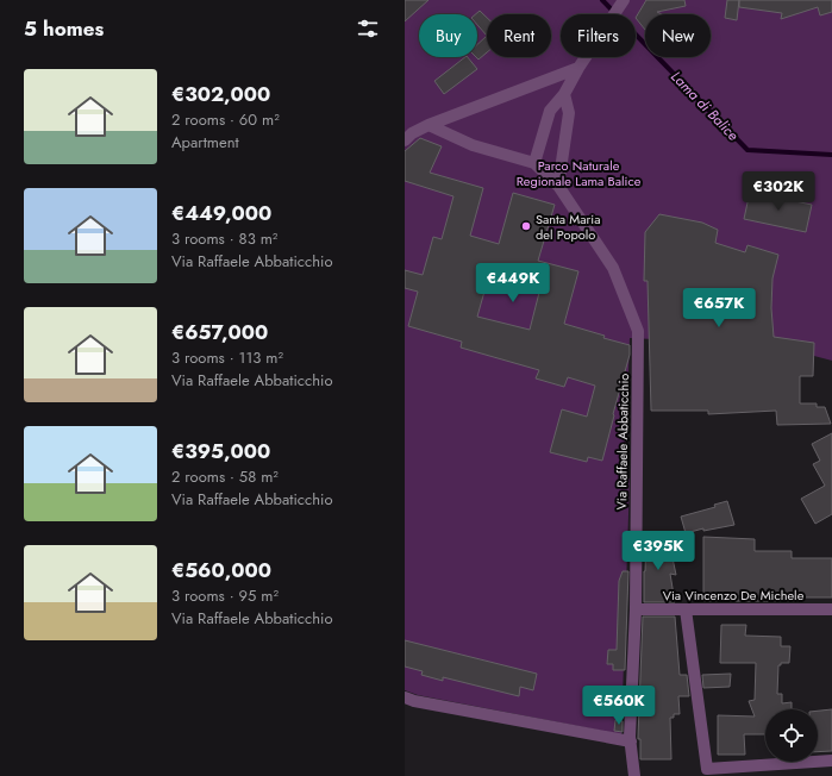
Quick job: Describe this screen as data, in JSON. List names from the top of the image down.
{
  "streets": {
    "street": ["Via Raffaele Abbaticchio", "Via Vincenzo De Michele"]
  },
  "crossings": [
    ["Via Raffaele Abbaticchio", "Via Vincenzo De Michele"]
  ],
  "water": ["Lama di Balice"],
  "parks": ["Parco Naturale Regionale Lama Balice"],
  "places": ["Santa Maria del Popolo"],
  "page": {
    "heading": "5 homes",
    "chip": [
      "Buy",
      "Rent",
      "Filters",
      "New"
    ],
    "list": [
      {
        "name": "€302,000",
        "note": "2 rooms · 60 m² · Apartment"
      },
      {
        "name": "€449,000",
        "note": "3 rooms · 83 m² · Via Raffaele Abbaticchio"
      },
      {
        "name": "€657,000",
        "note": "3 rooms · 113 m² · Via Raffaele Abbaticchio"
      },
      {
        "name": "€395,000",
        "note": "2 rooms · 58 m² · Via Raffaele Abbaticchio"
      },
      {
        "name": "€560,000",
        "note": "3 rooms · 95 m² · Via Raffaele Abbaticchio"
      }
    ],
    "price": [
      "€302K",
      "€449K",
      "€657K",
      "€395K",
      "€560K"
    ]
  }
}
